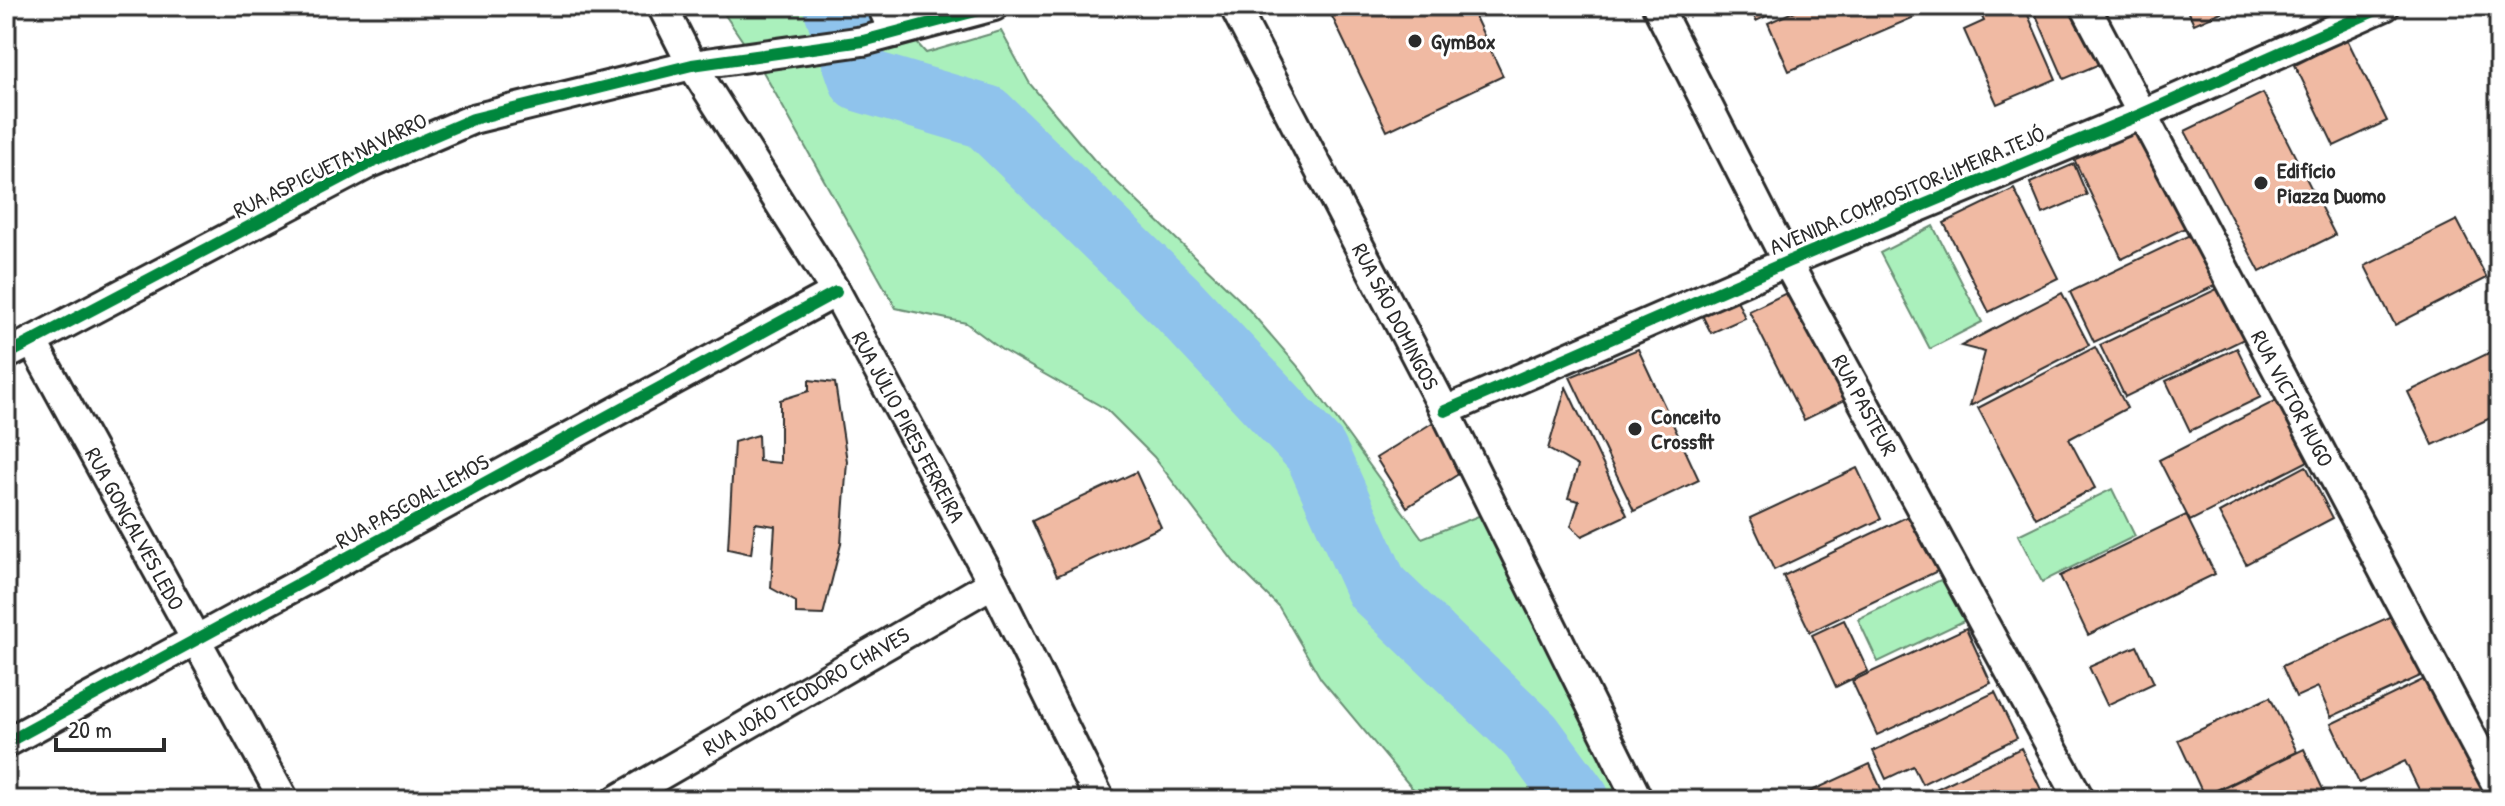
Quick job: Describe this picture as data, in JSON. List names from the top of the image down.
{
  "streets": {
    "street": [
      "RUA ASPICUETA NAVARRO",
      "AVENIDA COMPOSITOR LIMEIRA TEJÓ",
      "RUA SÃO DOMINGOS",
      "RUA VICTOR HUGO",
      "RUA PASTEUR",
      "RUA JÚLIO PIRES FERREIRA",
      "RUA PASCOAL LEMOS",
      "RUA GONÇALVES LEDO",
      "RUA JOÃO TEODORO CHAVES"
    ]
  },
  "crossings": [
    ["RUA ASPICUETA NAVARRO", "RUA JÚLIO PIRES FERREIRA"],
    ["RUA ASPICUETA NAVARRO", "RUA GONÇALVES LEDO"],
    ["AVENIDA COMPOSITOR LIMEIRA TEJÓ", "RUA SÃO DOMINGOS"],
    ["AVENIDA COMPOSITOR LIMEIRA TEJÓ", "RUA VICTOR HUGO"],
    ["AVENIDA COMPOSITOR LIMEIRA TEJÓ", "RUA PASTEUR"],
    ["RUA JÚLIO PIRES FERREIRA", "RUA PASCOAL LEMOS"],
    ["RUA JÚLIO PIRES FERREIRA", "RUA JOÃO TEODORO CHAVES"],
    ["RUA PASCOAL LEMOS", "RUA GONÇALVES LEDO"]
  ],
  "places": ["GymBox", "Edifício Piazza Duomo", "Conceito Crossfit"],
  "scale_bar": "20 m"
}
